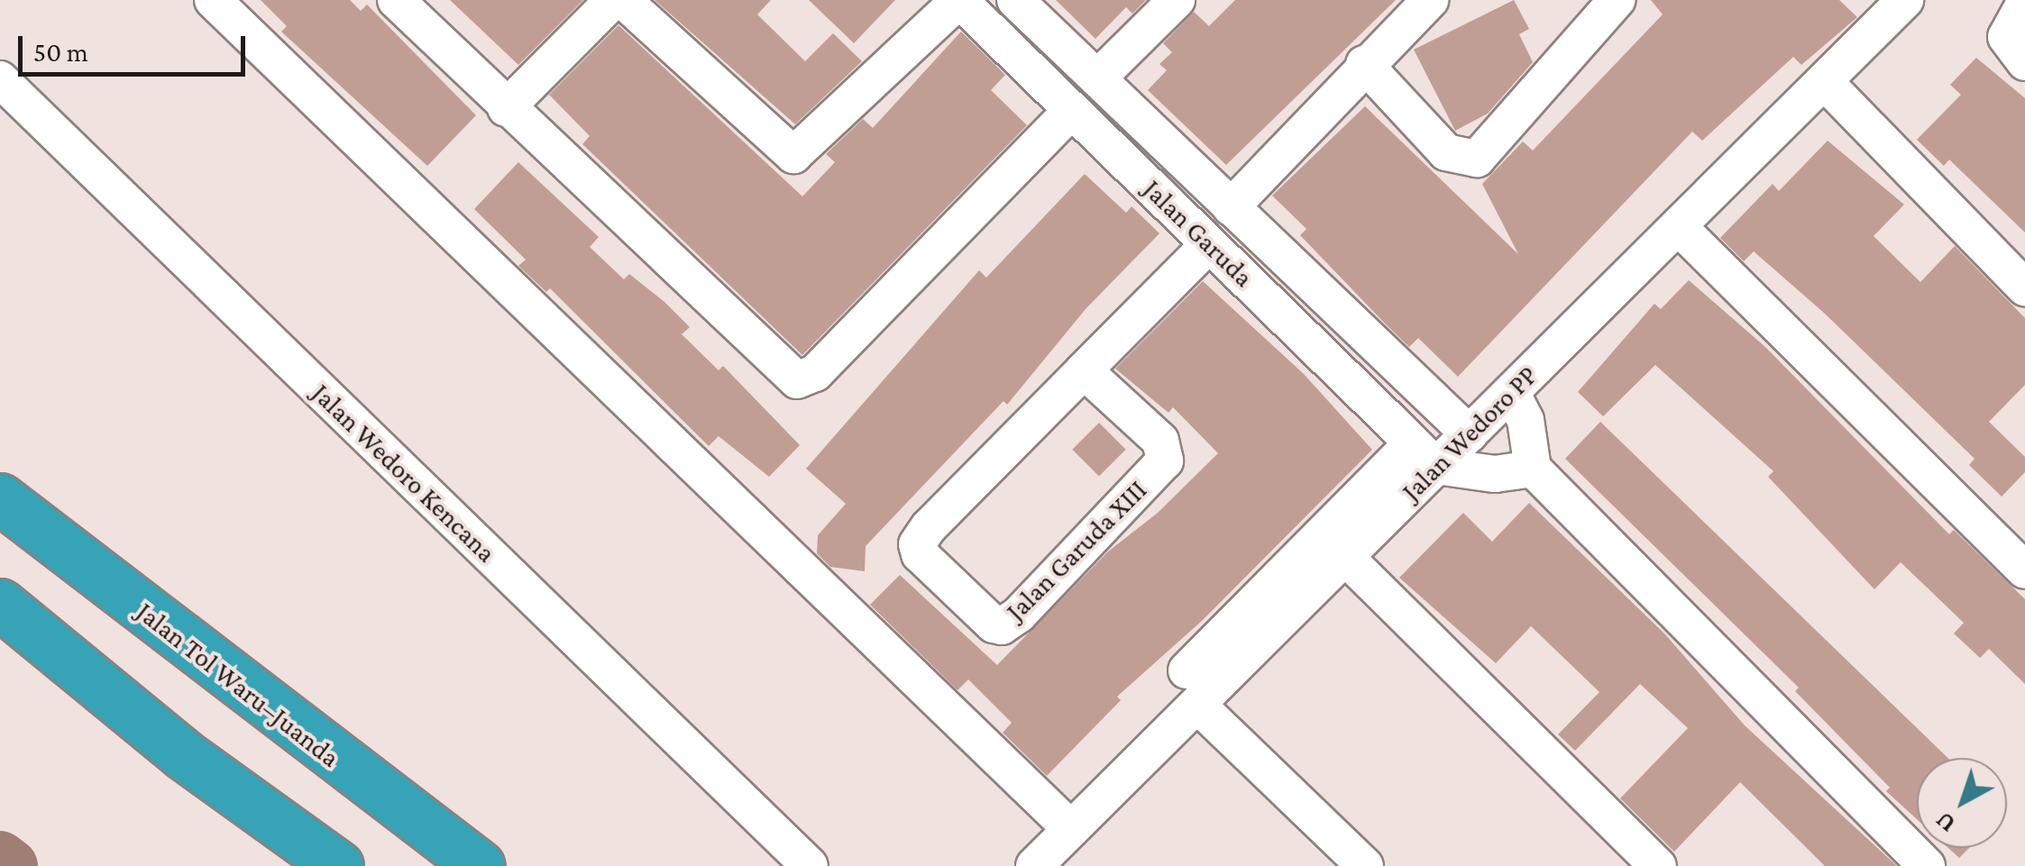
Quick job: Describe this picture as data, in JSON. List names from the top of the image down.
{
  "streets": {
    "highway": ["Jalan Tol Waru–Juanda"],
    "street": [
      "Jalan Garuda",
      "Jalan Wedoro PP",
      "Jalan Wedoro Kencana",
      "Jalan Garuda XIII"
    ]
  },
  "crossings": [
    ["Jalan Garuda", "Jalan Wedoro PP"],
    ["Jalan Garuda", "Jalan Garuda XIII"]
  ],
  "scale_bar": "50 m",
  "north": "bottom left"
}
